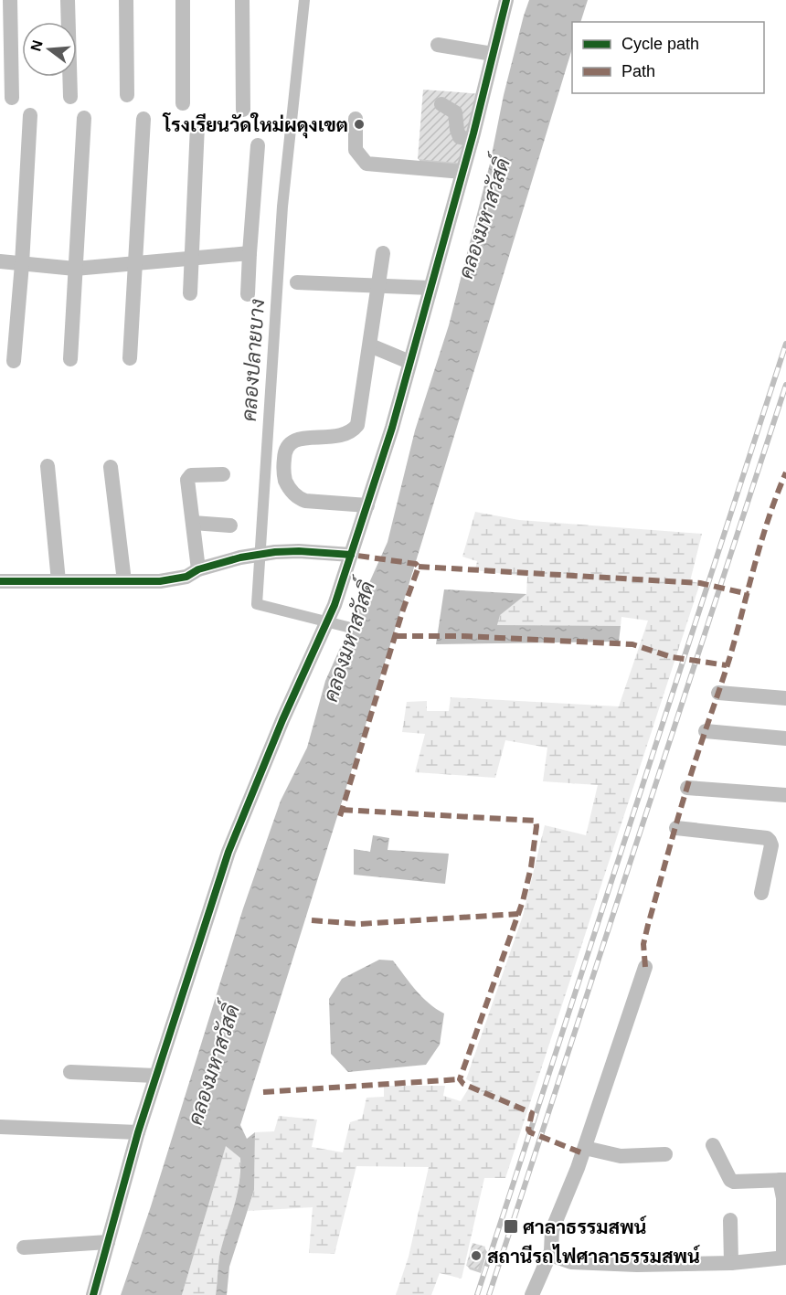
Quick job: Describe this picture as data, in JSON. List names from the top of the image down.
{
  "water": ["คลองมหาสวัสดิ์", "คลองปลายบาง"],
  "places": {
    "other": ["โรงเรียนวัดใหม่ผดุงเขต", "สถานีรถไฟศาลาธรรมสพน์"],
    "transit": ["ศาลาธรรมสพน์"]
  },
  "legend": ["Cycle path", "Path"],
  "north": "left"
}
